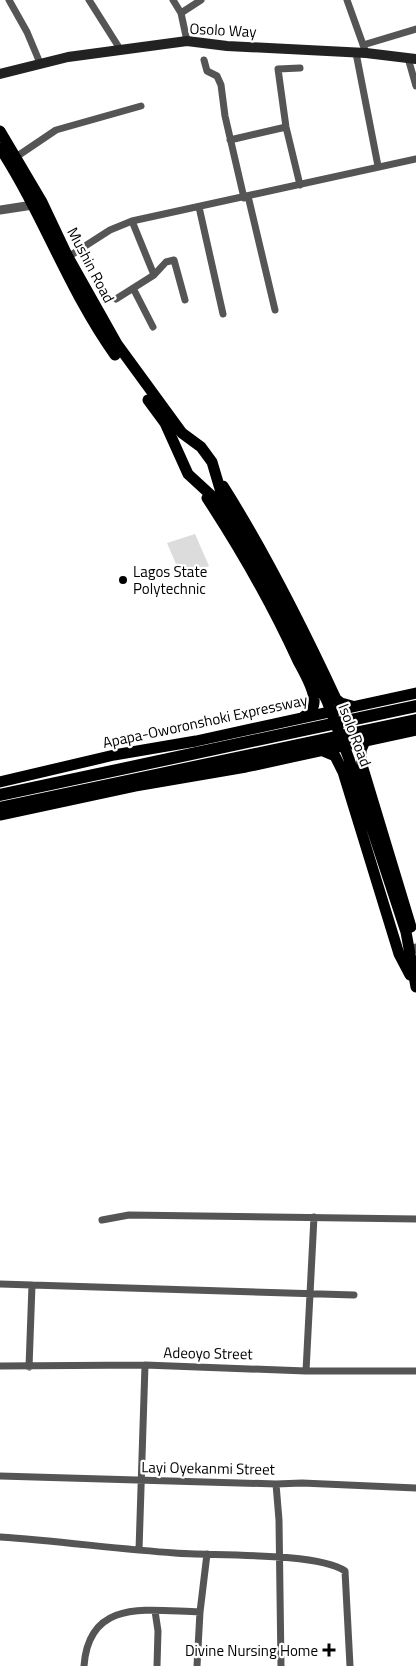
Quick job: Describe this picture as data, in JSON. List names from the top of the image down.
{
  "streets": {
    "highway": ["Apapa-Oworonshoki Expressway"],
    "main road": ["Osolo Way", "Mushin Road", "Isolo Road"],
    "street": ["Adeoyo Street", "Layi Oyekanmi Street"]
  },
  "places": {
    "other": ["Lagos State Polytechnic"],
    "health": ["Divine Nursing Home"]
  }
}
